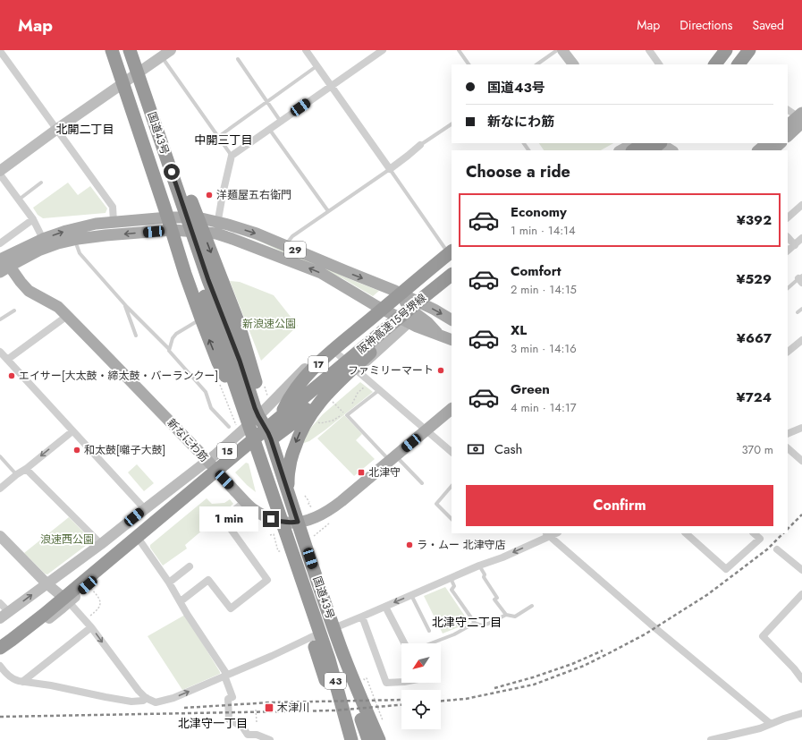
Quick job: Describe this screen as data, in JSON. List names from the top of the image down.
{
  "streets": {
    "highway": [
      "国道43号",
      "阪神高速15号堺線",
      "17",
      "15",
      "43"
    ],
    "main road": ["29", "新なにわ筋"]
  },
  "crossings": [
    ["国道43号", "新なにわ筋"],
    ["29", "新なにわ筋"],
    ["阪神高速15号堺線", "17"]
  ],
  "districts": [
    "北開二丁目",
    "中開三丁目",
    "北津守二丁目",
    "北津守一丁目"
  ],
  "parks": ["新浪速公園", "浪速西公園"],
  "places": {
    "other": [
      "洋麺屋五右衛門",
      "ファミリーマート",
      "エイサー[大太鼓・締太鼓・バーランクー]",
      "和太鼓[囃子大鼓]",
      "ラ・ムー 北津守店"
    ],
    "transit": ["北津守", "木津川"]
  },
  "north": "bottom left",
  "page": {
    "header": "Map",
    "nav": ["Map", "Directions", "Saved"],
    "banner": ["国道43号", "新なにわ筋"],
    "heading": "Choose a ride",
    "list": [
      {
        "name": "Economy",
        "note": "1 min · 14:14",
        "value": "¥392"
      },
      {
        "name": "Comfort",
        "note": "2 min · 14:15",
        "value": "¥529"
      },
      {
        "name": "XL",
        "note": "3 min · 14:16",
        "value": "¥667"
      },
      {
        "name": "Green",
        "note": "4 min · 14:17",
        "value": "¥724"
      }
    ],
    "pay": ["Cash", "370 m"],
    "buttons": "Confirm",
    "bubble": "1 min"
  }
}
